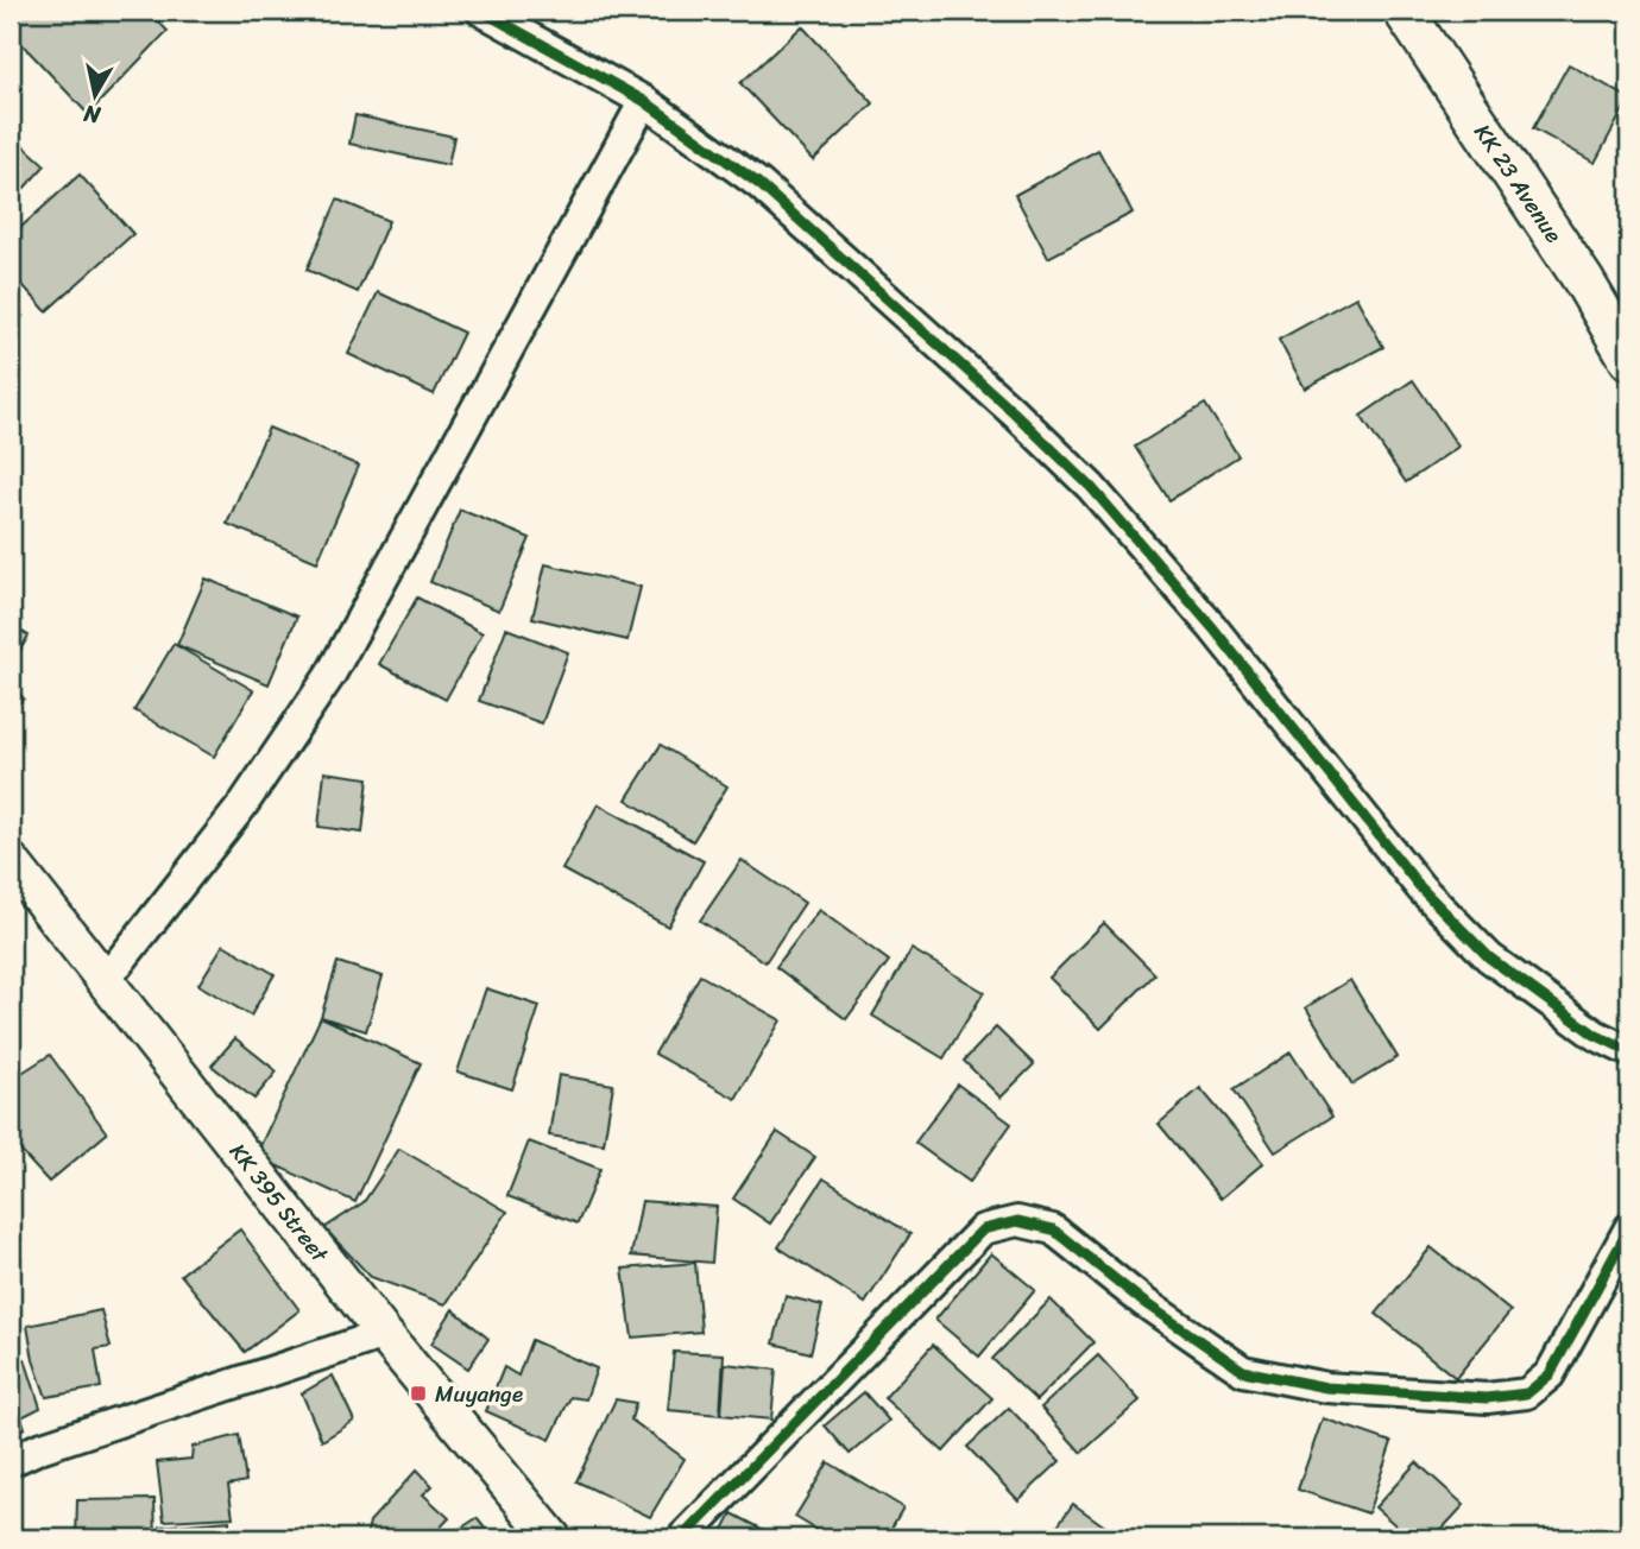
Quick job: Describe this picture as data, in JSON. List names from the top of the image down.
{
  "streets": {
    "main road": ["KK 23 Avenue"],
    "street": ["KK 395 Street"]
  },
  "places": {
    "transit": ["Muyange"]
  },
  "north": "bottom"
}
